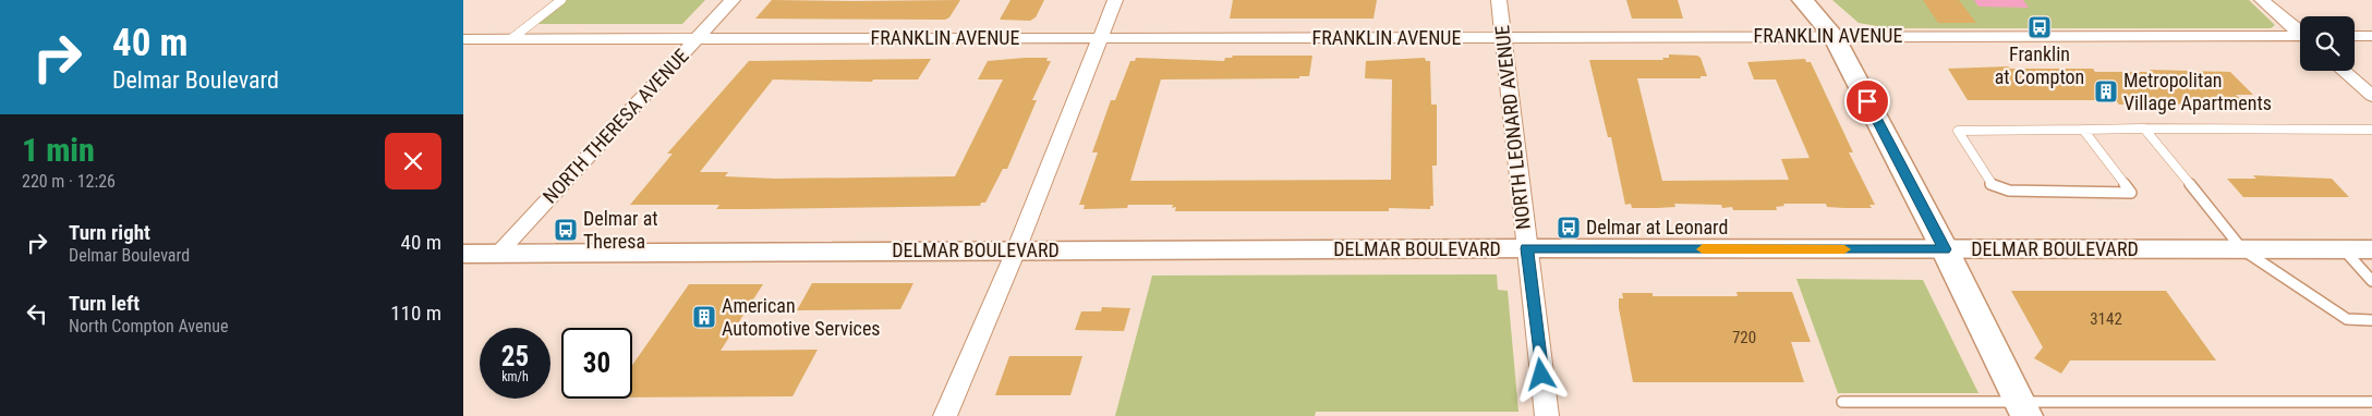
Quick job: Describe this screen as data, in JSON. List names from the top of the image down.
{
  "streets": {
    "street": [
      "FRANKLIN AVENUE",
      "NORTH THERESA AVENUE",
      "NORTH LEONARD AVENUE",
      "DELMAR BOULEVARD"
    ]
  },
  "crossings": [
    ["FRANKLIN AVENUE", "NORTH THERESA AVENUE"],
    ["FRANKLIN AVENUE", "NORTH LEONARD AVENUE"],
    ["NORTH THERESA AVENUE", "DELMAR BOULEVARD"],
    ["NORTH LEONARD AVENUE", "DELMAR BOULEVARD"]
  ],
  "places": {
    "bus stop": ["Franklin at Compton", "Delmar at Leonard", "Delmar at Theresa"],
    "building": ["Metropolitan Village Apartments", "American Automotive Services"]
  },
  "house_numbers": ["3142", "720"],
  "page": {
    "turn": ["40 m", "Delmar Boulevard"],
    "heading": ["1 min", "220 m · 12:26"],
    "list": [
      {
        "name": "Turn right",
        "note": "Delmar Boulevard",
        "value": "40 m"
      },
      {
        "name": "Turn left",
        "note": "North Compton Avenue",
        "value": "110 m"
      }
    ],
    "speed": "25 km/h",
    "limit": "30"
  }
}
